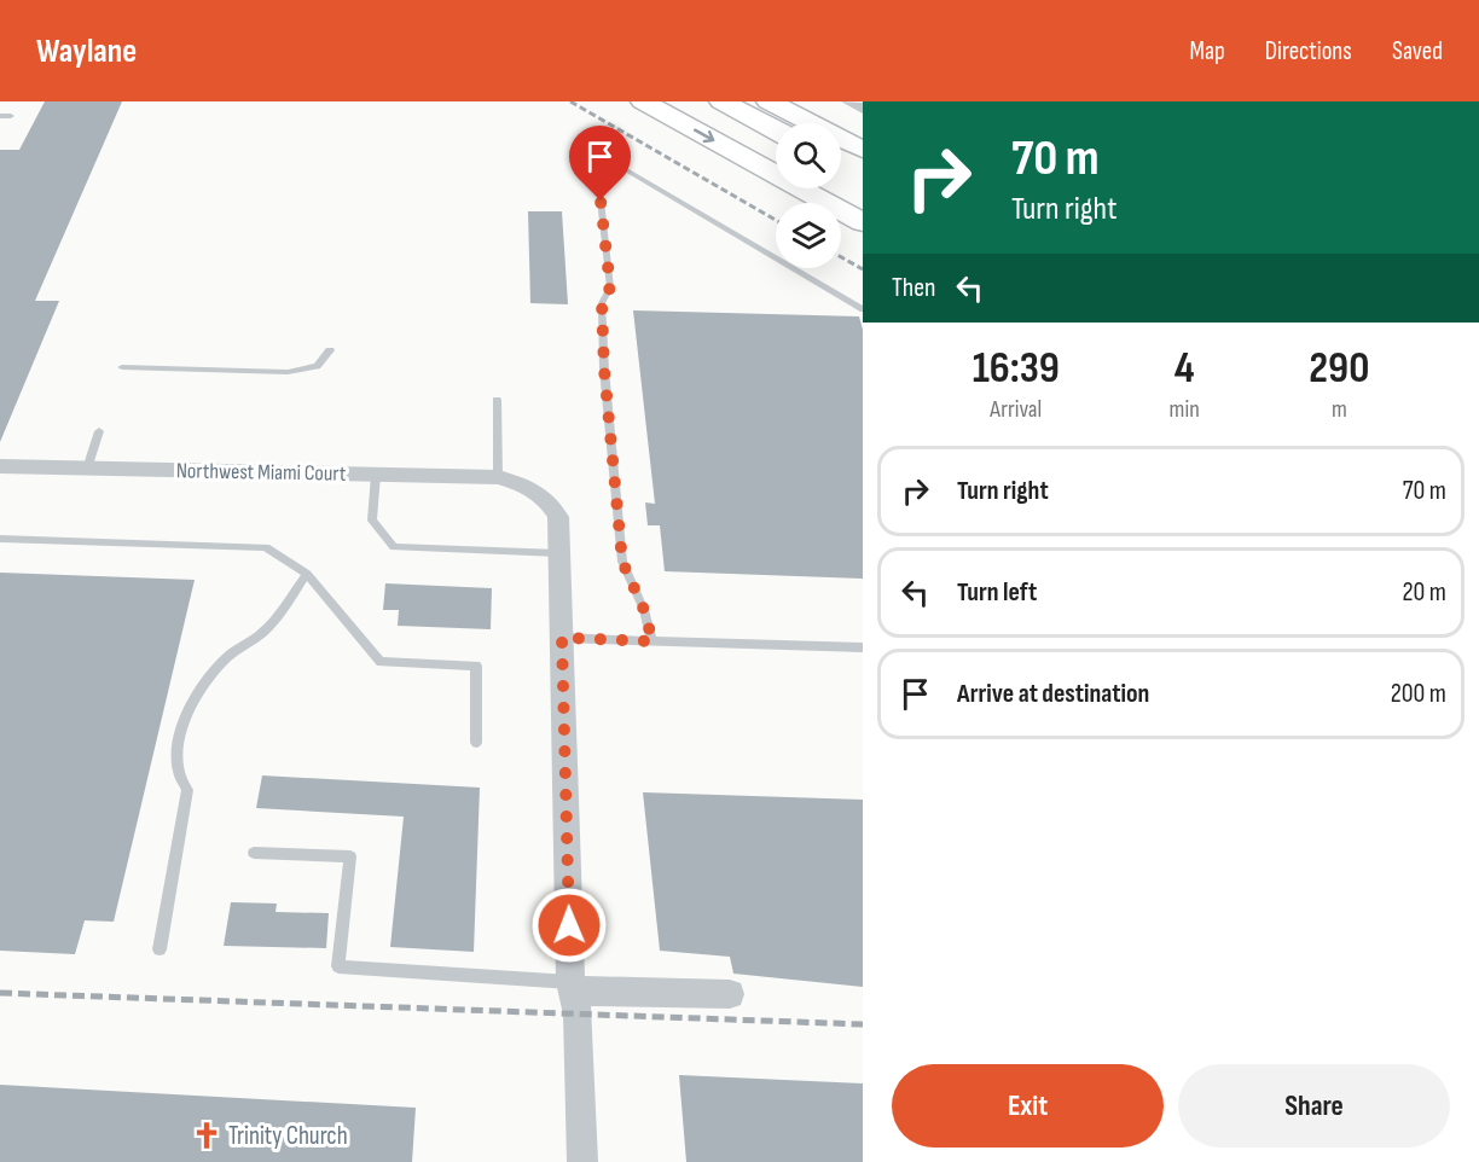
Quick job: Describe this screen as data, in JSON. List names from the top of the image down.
{
  "streets": {
    "street": ["Northwest Miami Court"]
  },
  "places": {
    "church": ["Trinity Church"]
  },
  "page": {
    "header": "Waylane",
    "nav": ["Map", "Directions", "Saved"],
    "turn": ["70 m", "Turn right"],
    "then": "Then",
    "eta": [
      "16:39",
      "Arrival",
      "4",
      "min",
      "290",
      "m"
    ],
    "list": [
      {
        "name": "Turn right",
        "value": "70 m"
      },
      {
        "name": "Turn left",
        "value": "20 m"
      },
      {
        "name": "Arrive at destination",
        "value": "200 m"
      }
    ],
    "buttons": ["Exit", "Share"]
  }
}
